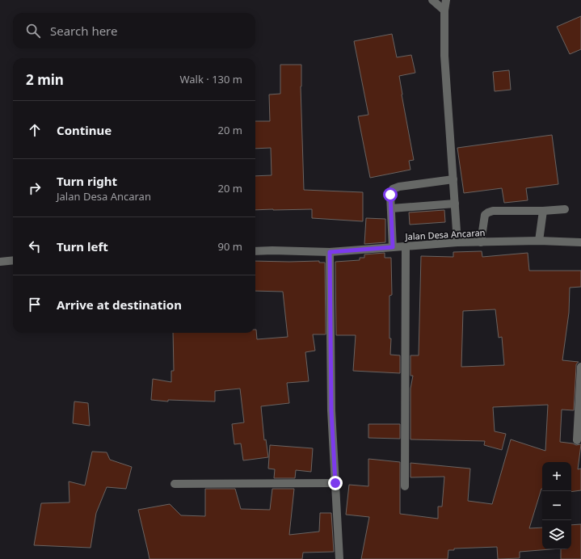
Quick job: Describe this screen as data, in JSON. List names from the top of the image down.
{
  "streets": {
    "street": ["Jalan Desa Ancaran"]
  },
  "page": {
    "search": "Search here",
    "heading": ["2 min", "Walk · 130 m"],
    "list": [
      ["Continue", "20 m"],
      ["Turn right", "Jalan Desa Ancaran", "20 m"],
      ["Turn left", "90 m"],
      "Arrive at destination"
    ],
    "map_buttons": ["+", "−"]
  }
}
